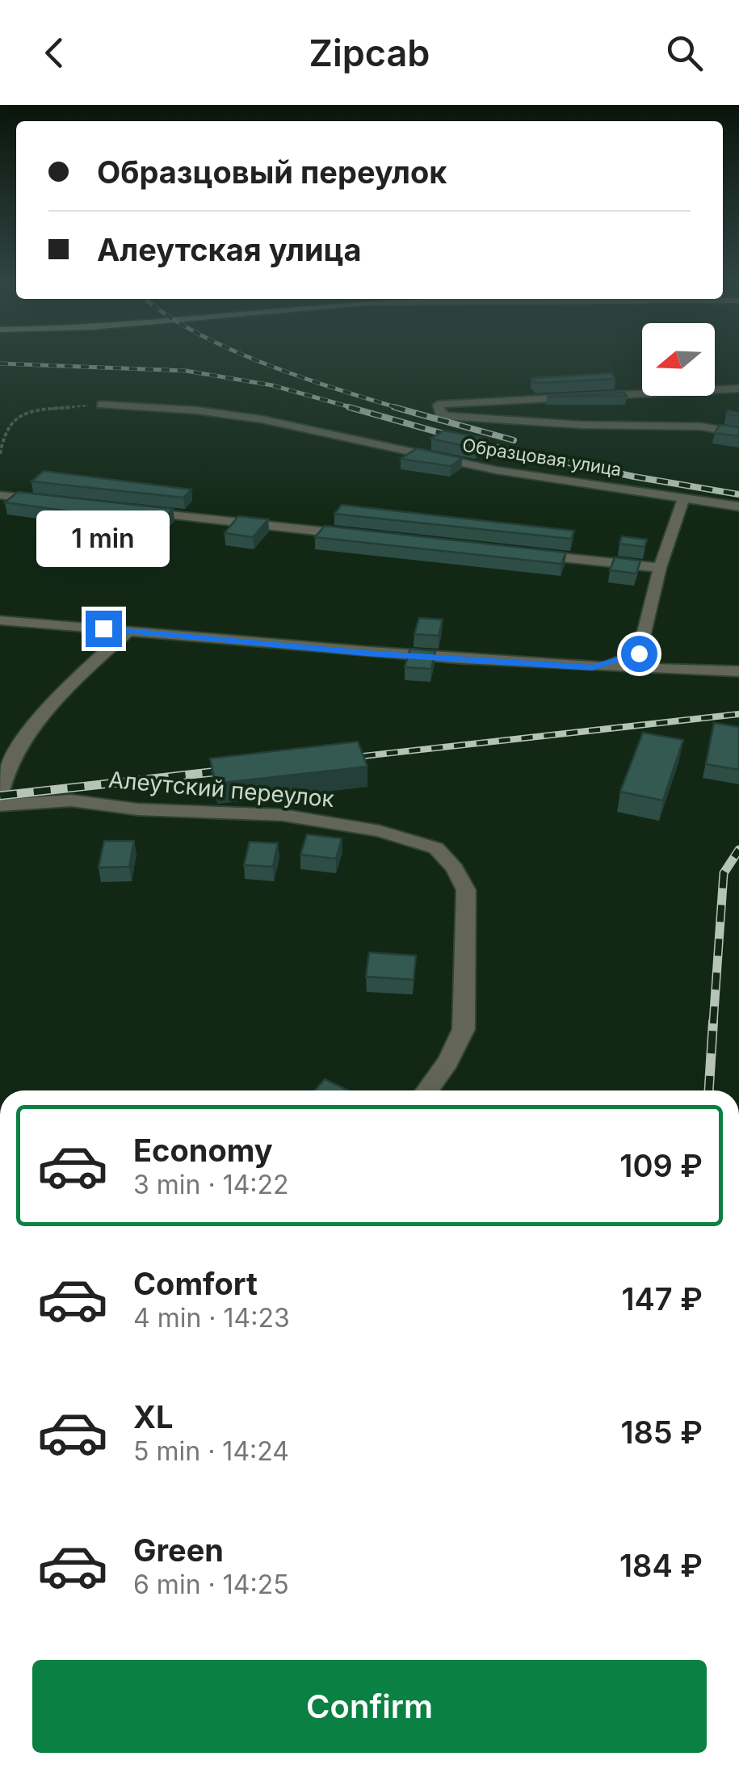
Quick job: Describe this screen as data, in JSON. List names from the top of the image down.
{
  "streets": {
    "street": ["Образцовая улица", "Алеутский переулок"]
  },
  "north": "left",
  "page": {
    "header": "Zipcab",
    "banner": ["Образцовый переулок", "Алеутская улица"],
    "bubble": "1 min",
    "list": [
      {
        "name": "Economy",
        "note": "3 min · 14:22",
        "value": "109 ₽"
      },
      {
        "name": "Comfort",
        "note": "4 min · 14:23",
        "value": "147 ₽"
      },
      {
        "name": "XL",
        "note": "5 min · 14:24",
        "value": "185 ₽"
      },
      {
        "name": "Green",
        "note": "6 min · 14:25",
        "value": "184 ₽"
      }
    ],
    "buttons": "Confirm"
  }
}
